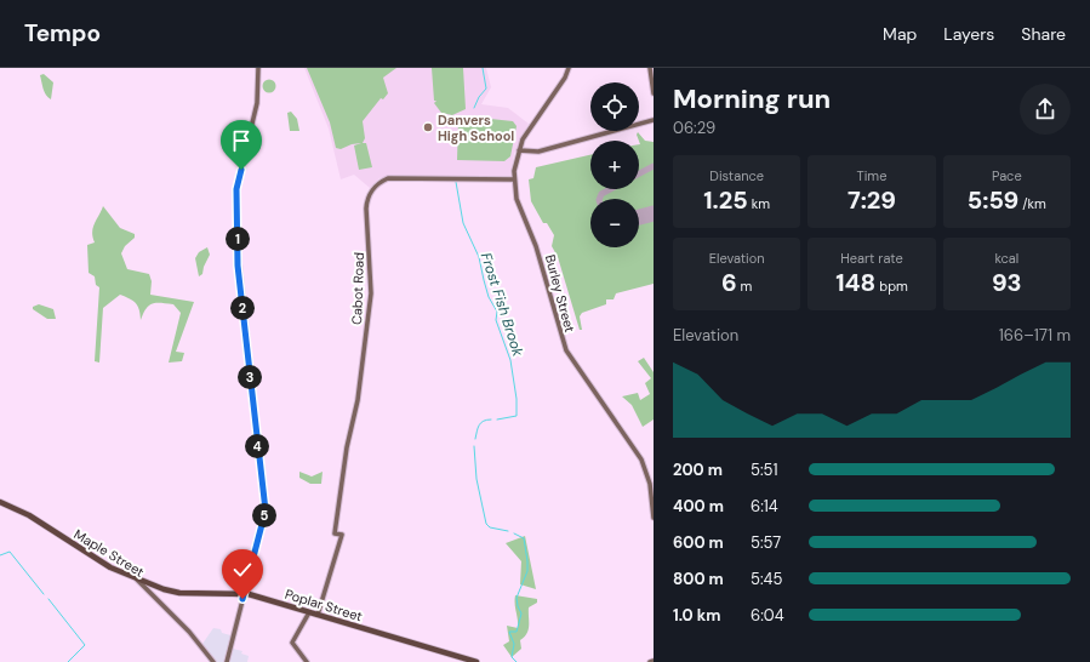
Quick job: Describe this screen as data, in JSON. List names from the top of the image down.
{
  "streets": {
    "main road": [
      "Cabot Road",
      "Burley Street",
      "Maple Street",
      "Poplar Street"
    ]
  },
  "crossings": [
    ["Cabot Road", "Burley Street"],
    ["Cabot Road", "Poplar Street"],
    ["Maple Street", "Poplar Street"]
  ],
  "water": ["Frost Fish Brook"],
  "places": ["Danvers High School"],
  "page": {
    "header": "Tempo",
    "nav": ["Map", "Layers", "Share"],
    "heading": ["Morning run", "06:29"],
    "map_buttons": ["+", "−"],
    "stats": [
      ["Distance", "1.25 km"],
      ["Time", "7:29"],
      ["Pace", "5:59 /km"],
      ["Elevation", "6 m"],
      ["Heart rate", "148 bpm"],
      ["kcal", "93"]
    ],
    "pins": [
      "1",
      "2",
      "3",
      "4",
      "5"
    ],
    "chart": ["Elevation", "166–171 m"],
    "list": [
      {
        "name": "200 m",
        "note": "5:51"
      },
      {
        "name": "400 m",
        "note": "6:14"
      },
      {
        "name": "600 m",
        "note": "5:57"
      },
      {
        "name": "800 m",
        "note": "5:45"
      },
      {
        "name": "1.0 km",
        "note": "6:04"
      }
    ]
  }
}
